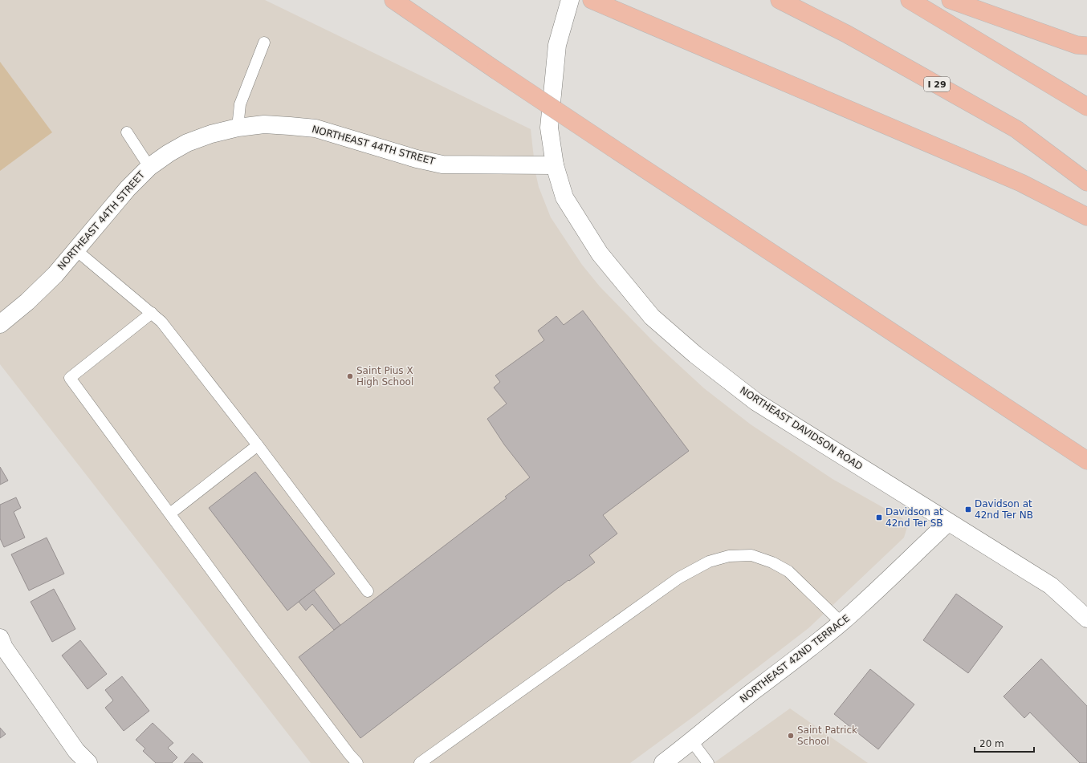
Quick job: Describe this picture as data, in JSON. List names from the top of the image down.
{
  "streets": {
    "highway": ["I 29"],
    "street": ["NORTHEAST 44TH STREET", "NORTHEAST DAVIDSON ROAD", "NORTHEAST 42ND TERRACE"]
  },
  "crossings": [
    ["NORTHEAST 44TH STREET", "NORTHEAST DAVIDSON ROAD"],
    ["NORTHEAST DAVIDSON ROAD", "NORTHEAST 42ND TERRACE"]
  ],
  "places": {
    "other": ["Saint Pius X High School", "Saint Patrick School"],
    "transit": ["Davidson at 42nd Ter NB", "Davidson at 42nd Ter SB"]
  },
  "scale_bar": "20 m"
}
